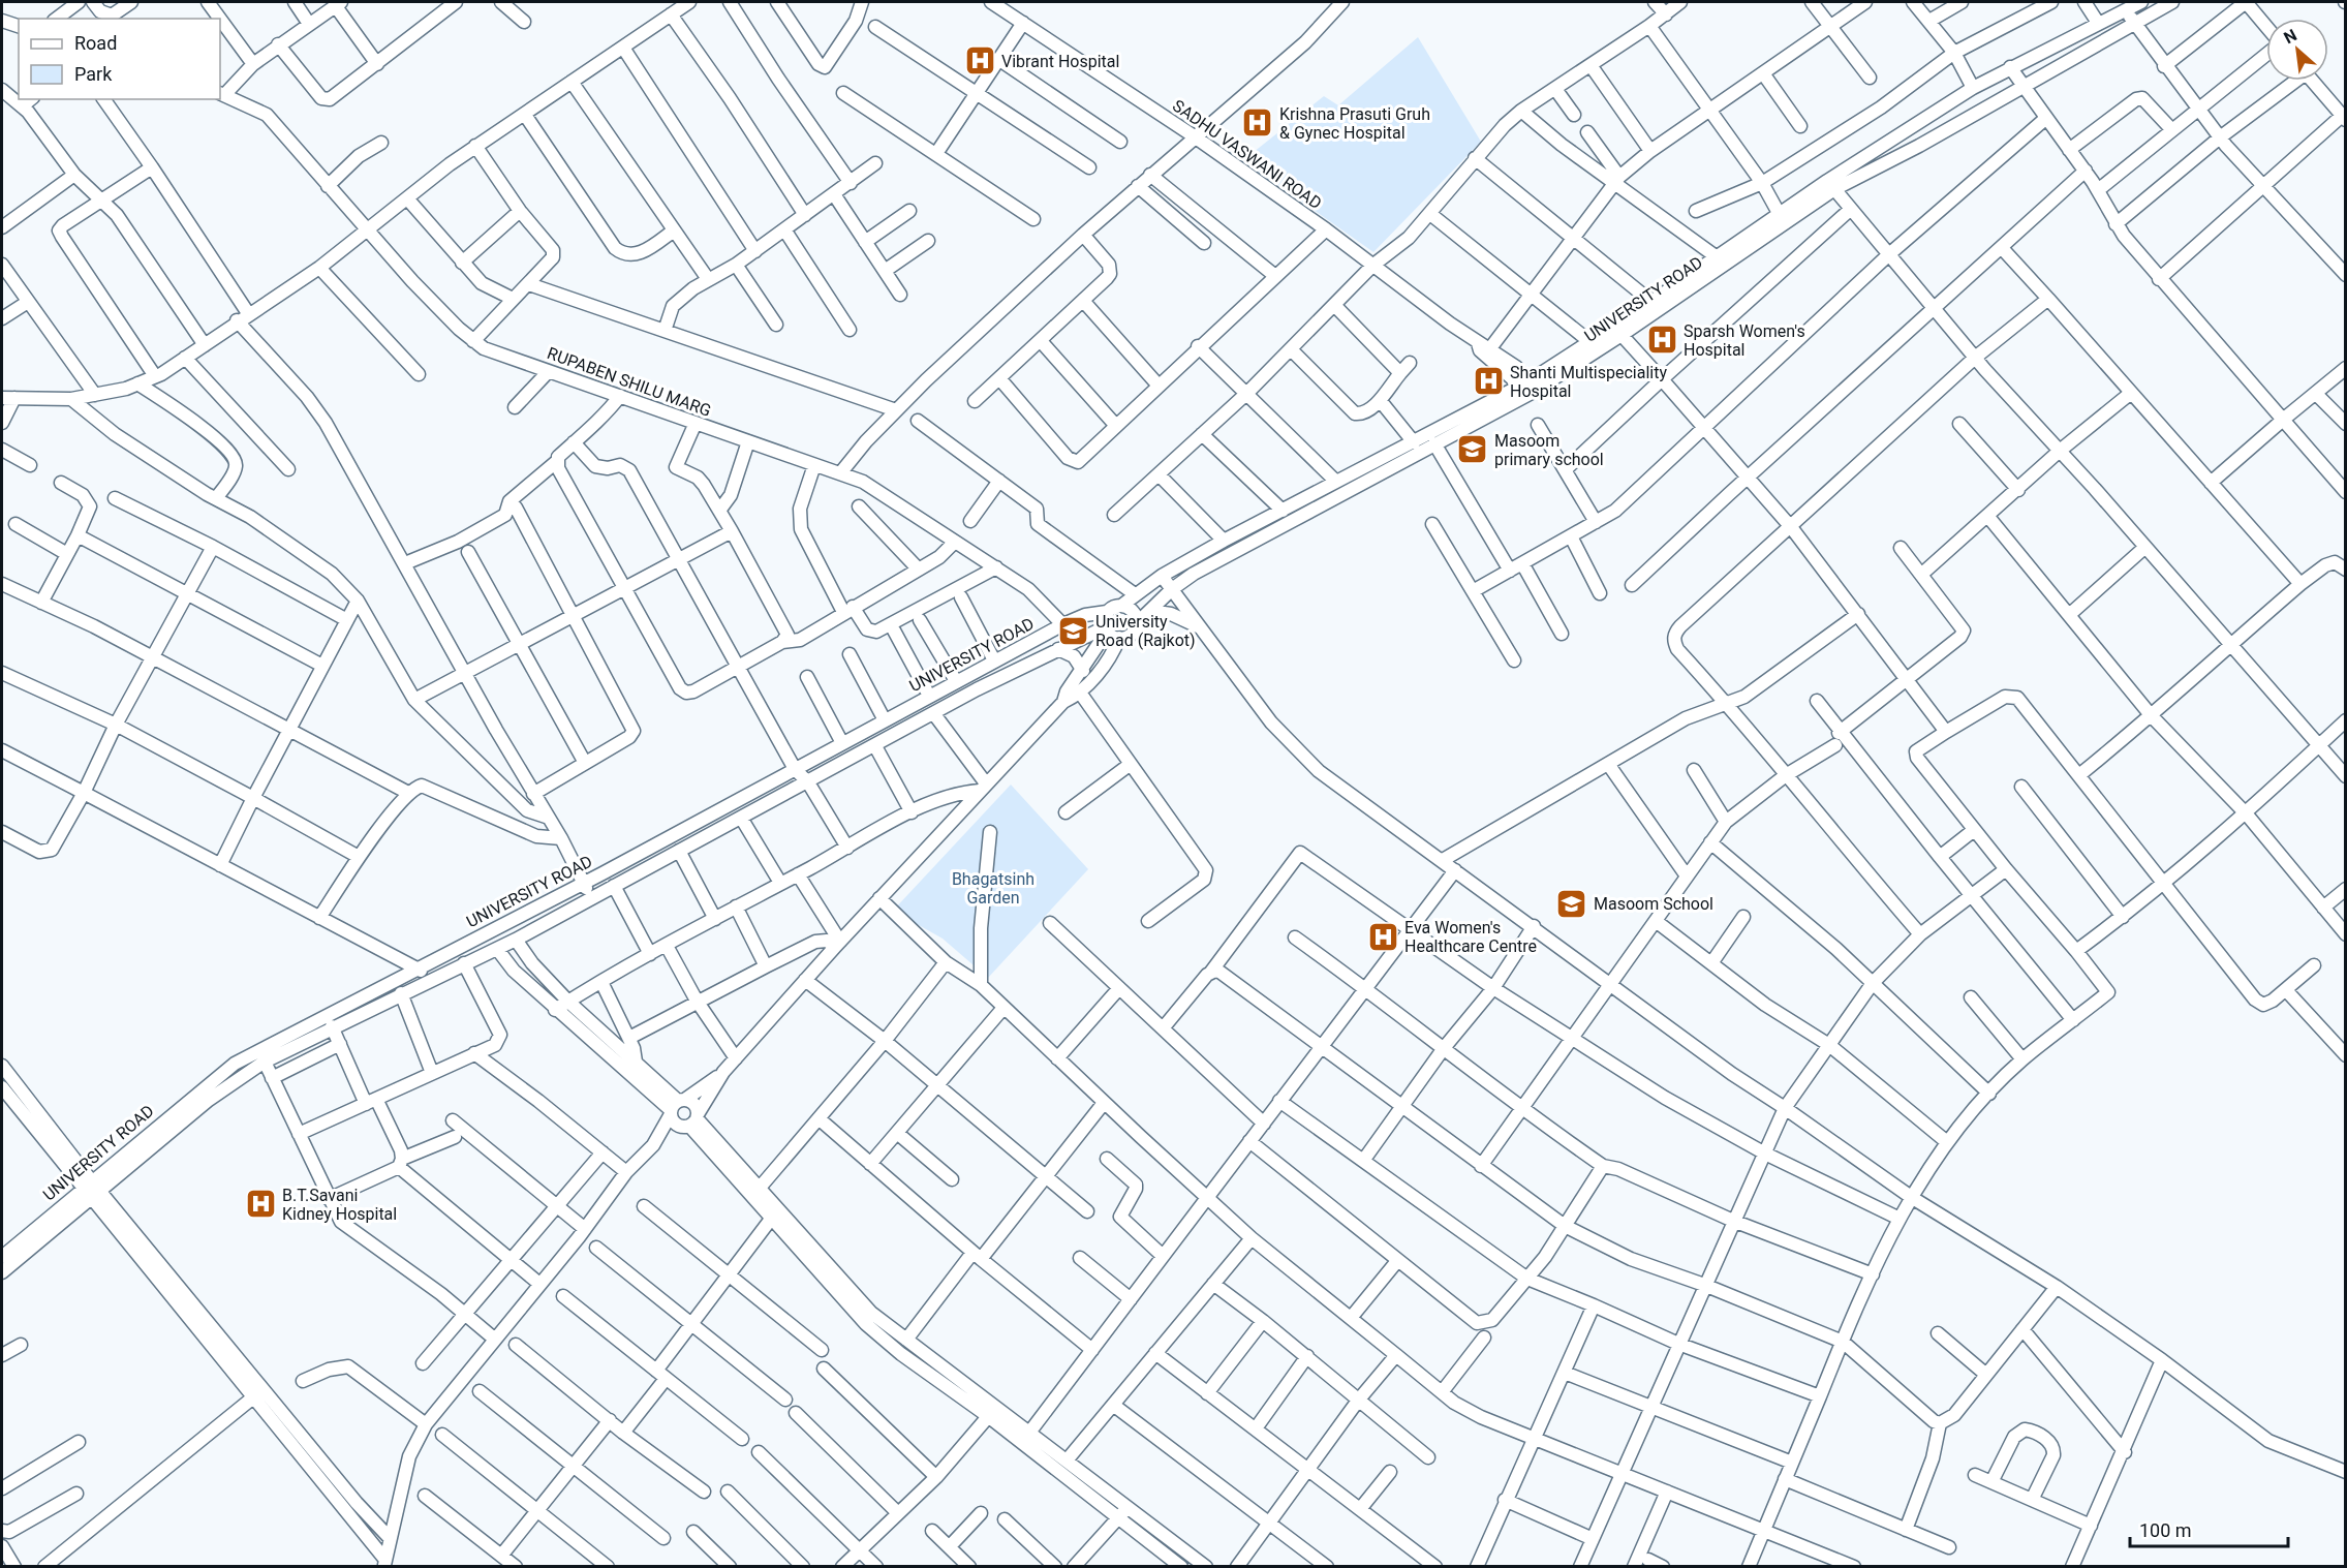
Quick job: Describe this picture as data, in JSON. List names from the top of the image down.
{
  "streets": {
    "street": ["SADHU VASWANI ROAD", "UNIVERSITY ROAD", "RUPABEN SHILU MARG"]
  },
  "crossings": [
    ["SADHU VASWANI ROAD", "UNIVERSITY ROAD"],
    ["UNIVERSITY ROAD", "RUPABEN SHILU MARG"]
  ],
  "parks": ["Bhagatsinh Garden"],
  "places": {
    "hospital": [
      "Vibrant Hospital",
      "Krishna Prasuti Gruh & Gynec Hospital",
      "Sparsh Women's Hospital",
      "Shanti Multispeciality Hospital",
      "Eva Women's Healthcare Centre",
      "B.T.Savani Kidney Hospital"
    ],
    "school or university": ["Masoom primary school", "University Road (Rajkot)", "Masoom School"]
  },
  "legend": ["Road", "Park"],
  "scale_bar": "100 m",
  "north": "top left"
}
